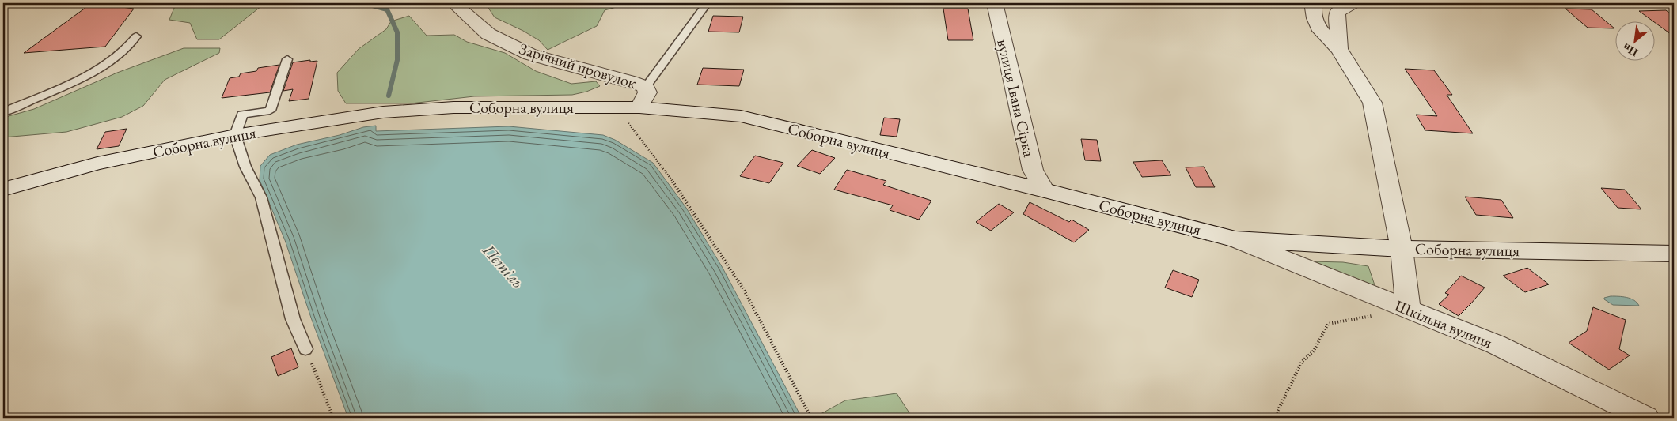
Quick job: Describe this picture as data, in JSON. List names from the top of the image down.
{
  "streets": {
    "street": [
      "Зарічний провулок",
      "вулиця Івана Сірка",
      "Соборна вулиця",
      "Шкільна вулиця"
    ]
  },
  "crossings": [
    ["Зарічний провулок", "Соборна вулиця"],
    ["вулиця Івана Сірка", "Соборна вулиця"],
    ["Соборна вулиця", "Шкільна вулиця"]
  ],
  "water": ["Петіль"],
  "north": "bottom left"
}
